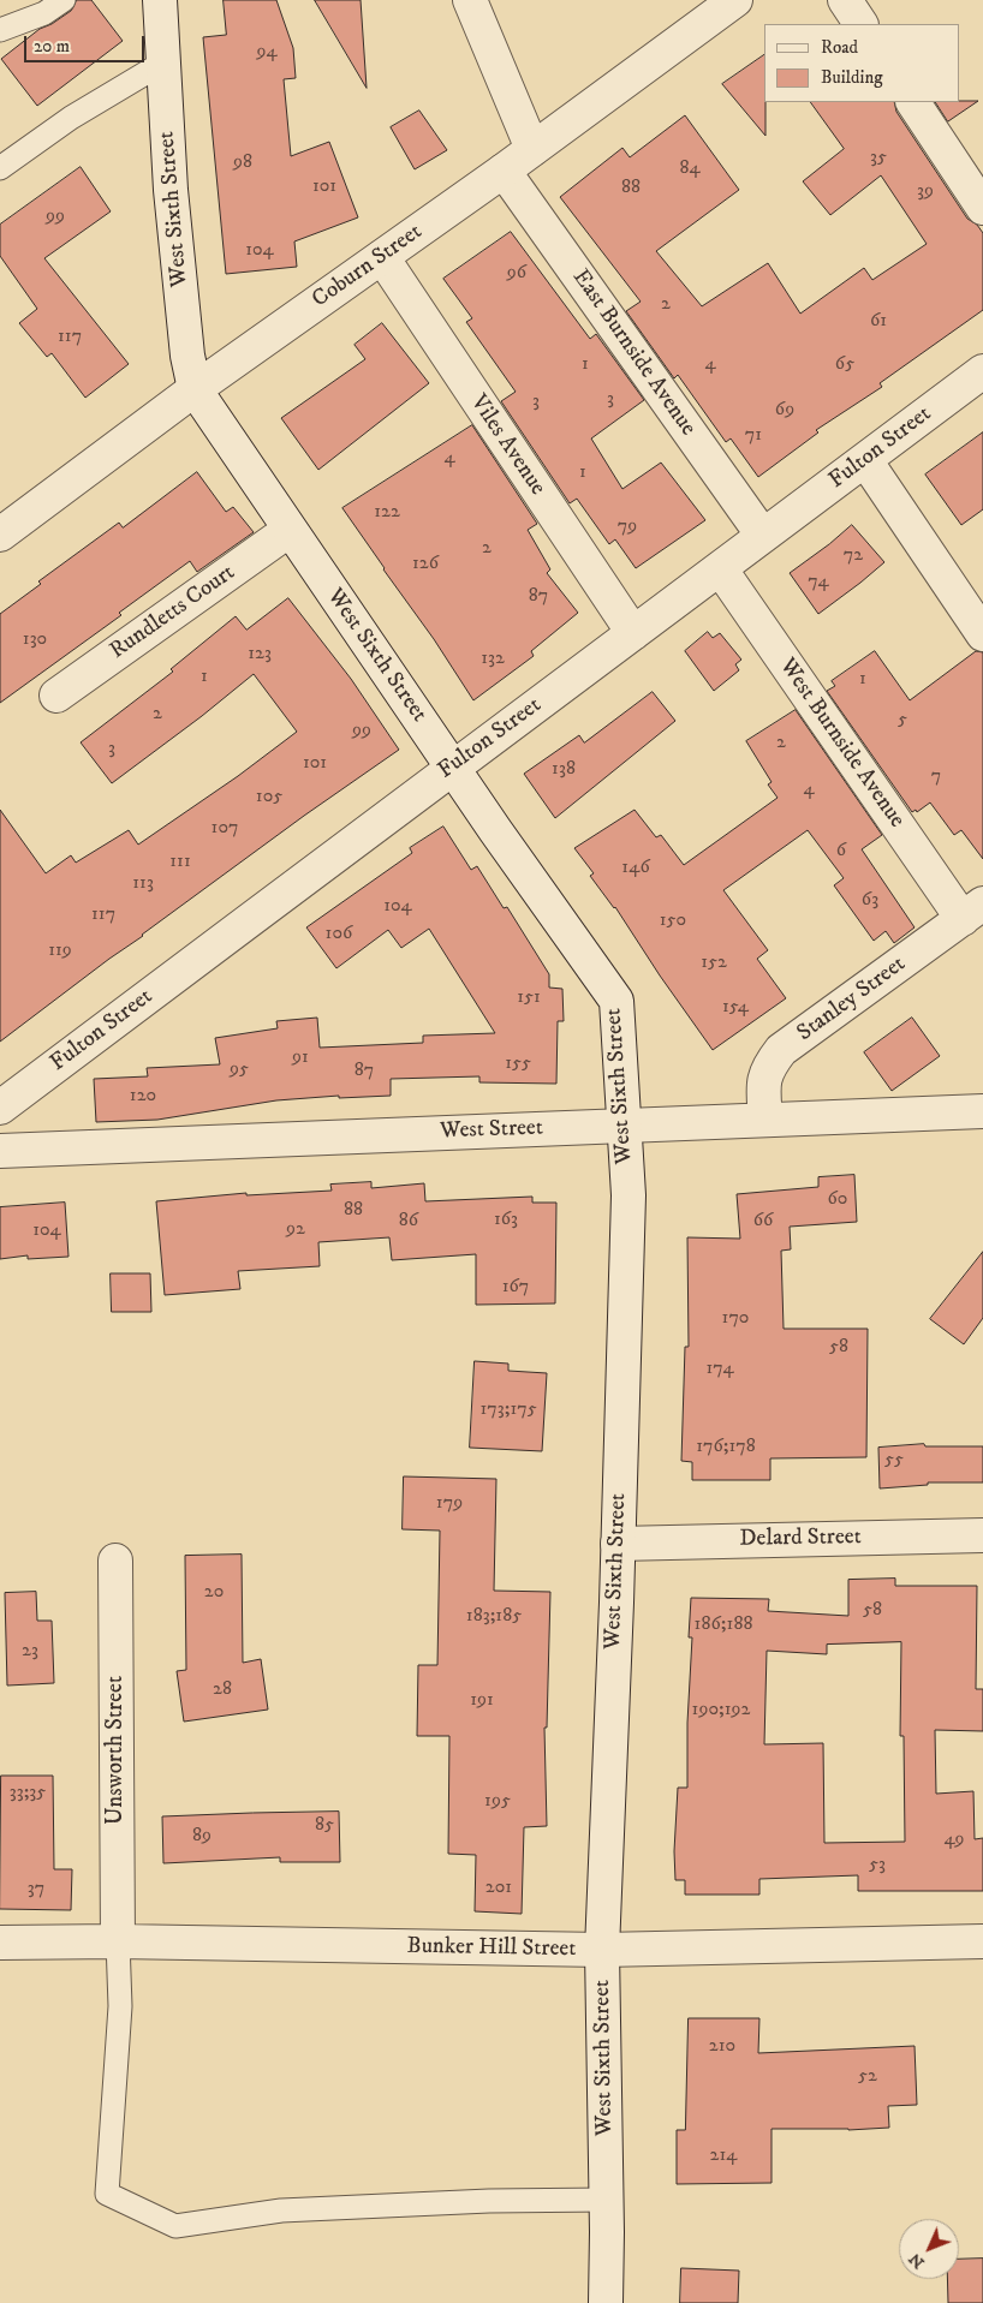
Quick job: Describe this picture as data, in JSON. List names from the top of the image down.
{
  "streets": {
    "street": [
      "West Sixth Street",
      "Coburn Street",
      "East Burnside Avenue",
      "Viles Avenue",
      "Fulton Street",
      "Rundletts Court",
      "West Burnside Avenue",
      "Stanley Street",
      "West Street",
      "Delard Street",
      "Unsworth Street",
      "Bunker Hill Street"
    ]
  },
  "crossings": [
    ["West Sixth Street", "Coburn Street"],
    ["West Sixth Street", "Fulton Street"],
    ["West Sixth Street", "Rundletts Court"],
    ["West Sixth Street", "West Street"],
    ["West Sixth Street", "Delard Street"],
    ["West Sixth Street", "Bunker Hill Street"],
    ["Coburn Street", "East Burnside Avenue"],
    ["Coburn Street", "Viles Avenue"],
    ["East Burnside Avenue", "Fulton Street"],
    ["Viles Avenue", "Fulton Street"],
    ["Fulton Street", "West Burnside Avenue"],
    ["West Burnside Avenue", "Stanley Street"],
    ["Stanley Street", "West Street"],
    ["Unsworth Street", "Bunker Hill Street"]
  ],
  "house_numbers": [
    "94",
    "35",
    "98",
    "84",
    "101",
    "88",
    "39",
    "99",
    "104",
    "96",
    "2",
    "61",
    "117",
    "1",
    "4",
    "65",
    "3",
    "3",
    "69",
    "71",
    "4",
    "1",
    "122",
    "79",
    "2",
    "72",
    "126",
    "74",
    "87",
    "130",
    "123",
    "132",
    "1",
    "1",
    "2",
    "5",
    "99",
    "2",
    "3",
    "101",
    "138",
    "7",
    "4",
    "105",
    "107",
    "6",
    "111",
    "146",
    "113",
    "63",
    "104",
    "117",
    "150",
    "106",
    "119",
    "152",
    "151",
    "154",
    "91",
    "155",
    "95",
    "87",
    "120",
    "60",
    "88",
    "163",
    "86",
    "66",
    "92",
    "104",
    "167",
    "170",
    "58",
    "174",
    "173;175",
    "176;178",
    "55",
    "179",
    "20",
    "58",
    "183;185",
    "186;188",
    "23",
    "28",
    "191",
    "190;192",
    "33;35",
    "195",
    "85",
    "89",
    "49",
    "53",
    "201",
    "37",
    "210",
    "52",
    "214"
  ],
  "legend": ["Road", "Building"],
  "scale_bar": "20 m",
  "north": "bottom left"
}
